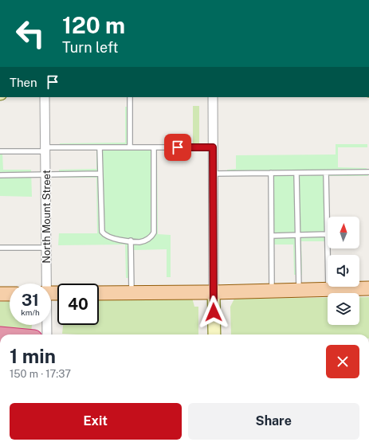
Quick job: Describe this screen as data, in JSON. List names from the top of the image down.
{
  "streets": {
    "street": ["North Mount Street"]
  },
  "north": "top",
  "page": {
    "turn": ["120 m", "Turn left"],
    "then": "Then",
    "speed": "31 km/h",
    "limit": "40",
    "heading": ["1 min", "150 m · 17:37"],
    "buttons": ["Exit", "Share"]
  }
}
